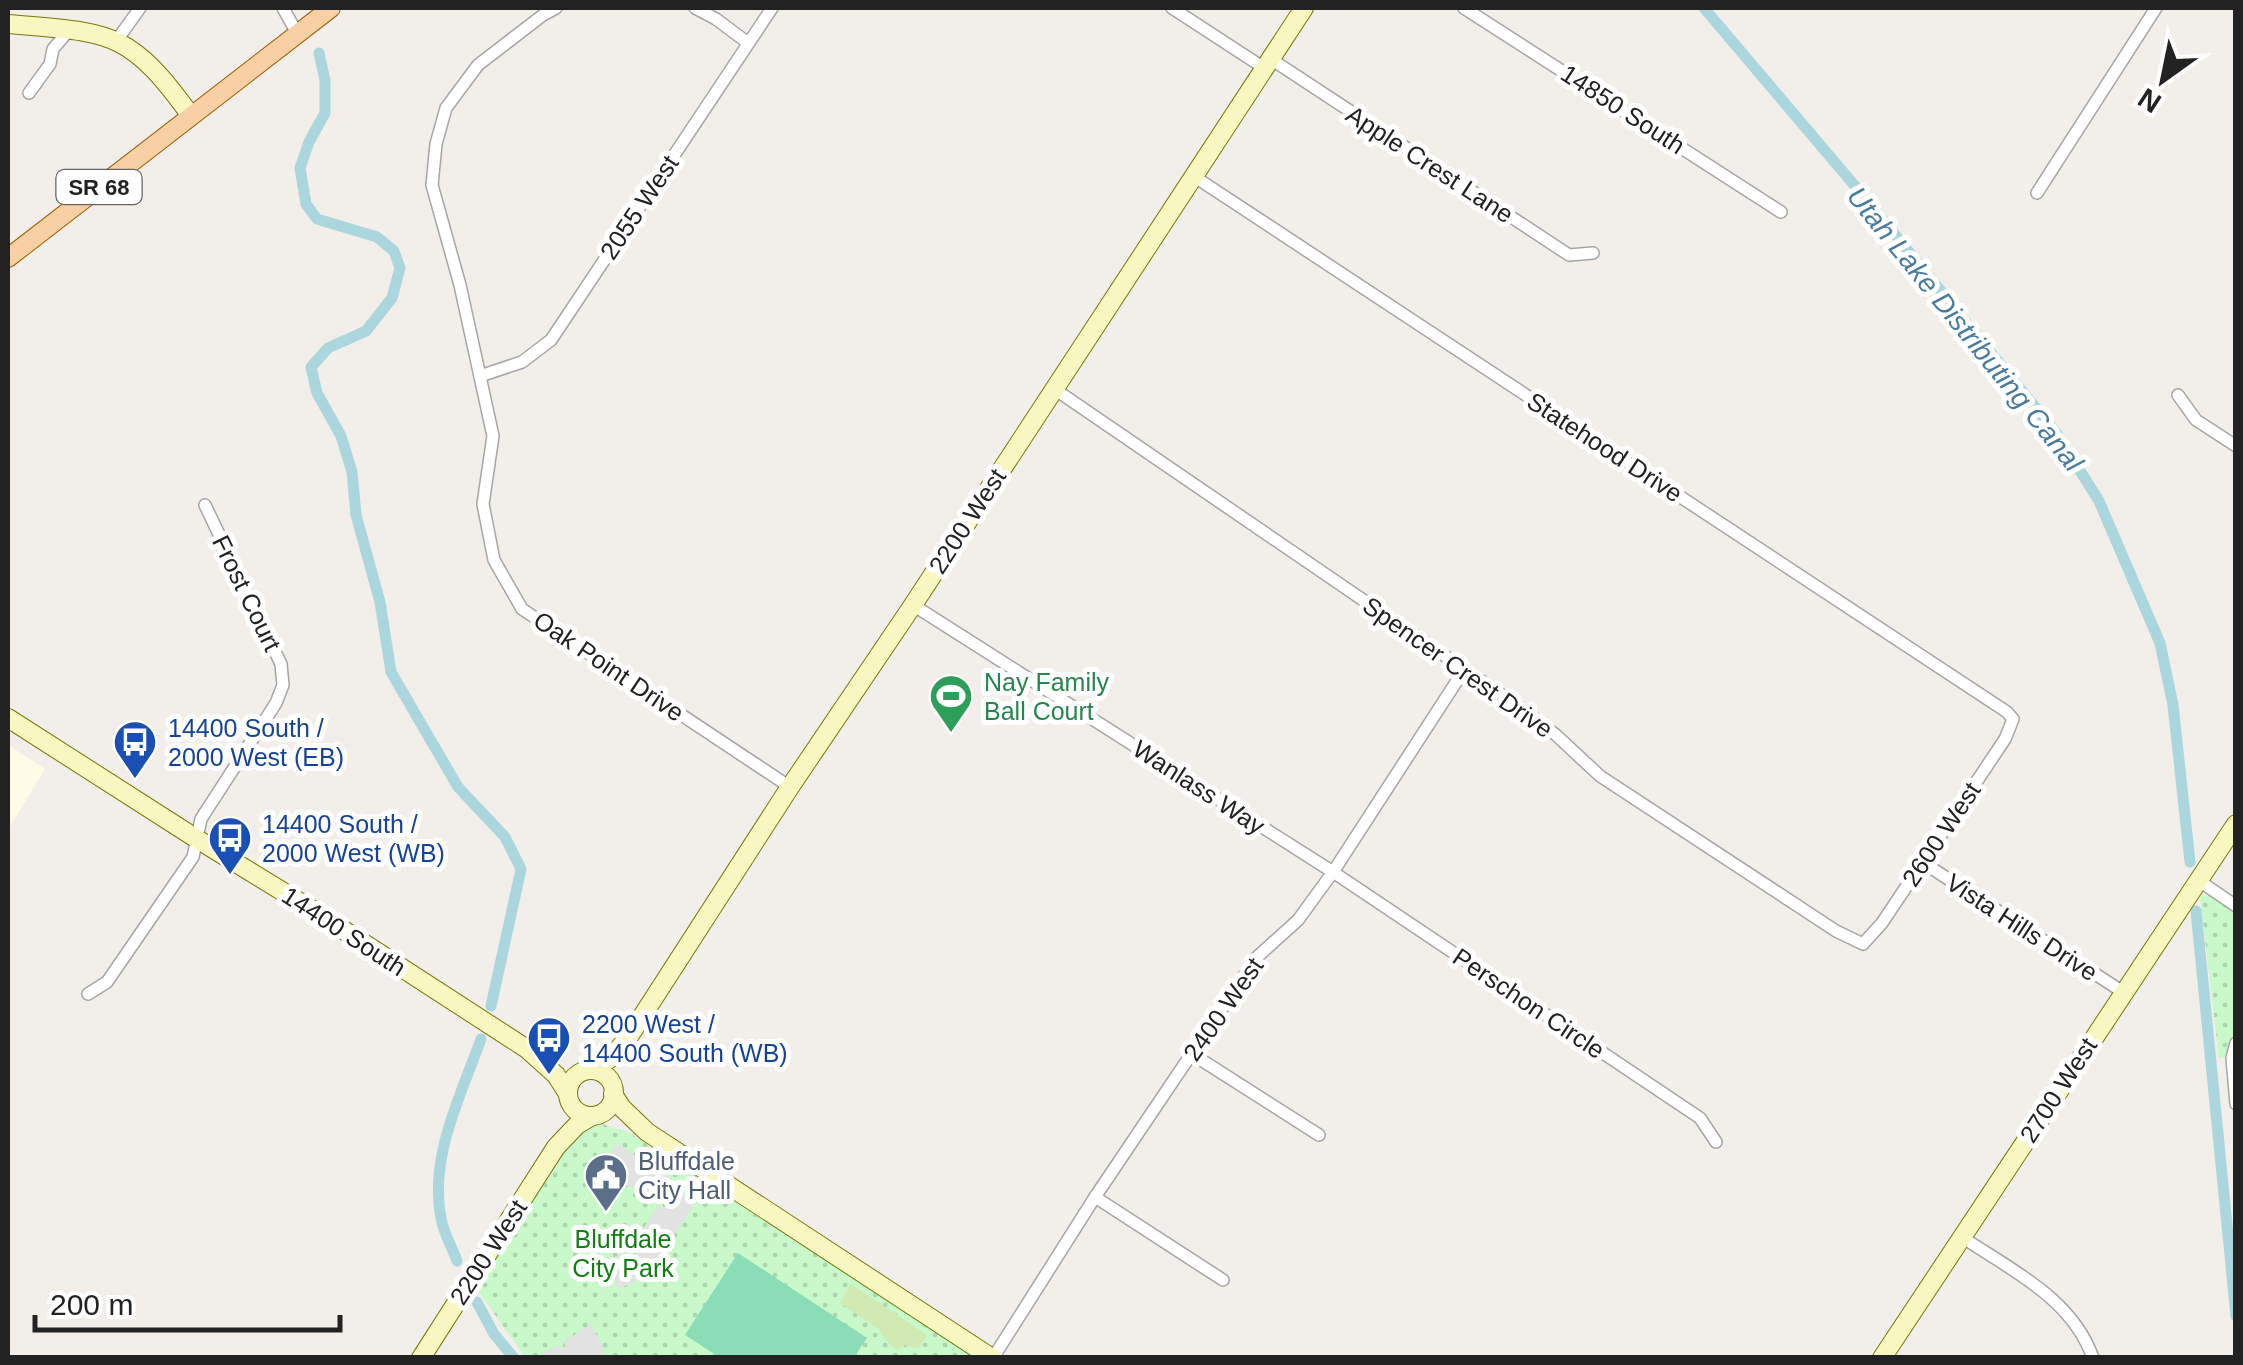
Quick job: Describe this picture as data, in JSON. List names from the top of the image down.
{
  "streets": {
    "main road": ["SR 68"],
    "street": [
      "14850 South",
      "Apple Crest Lane",
      "2055 West",
      "Statehood Drive",
      "2200 West",
      "Frost Court",
      "Oak Point Drive",
      "Spencer Crest Drive",
      "Wanlass Way",
      "2600 West",
      "Vista Hills Drive",
      "14400 South",
      "Perschon Circle",
      "2400 West",
      "2700 West"
    ]
  },
  "crossings": [
    ["Apple Crest Lane", "2200 West"],
    ["2055 West", "Oak Point Drive"],
    ["Statehood Drive", "2200 West"],
    ["Statehood Drive", "2600 West"],
    ["2200 West", "Oak Point Drive"],
    ["2200 West", "Spencer Crest Drive"],
    ["2200 West", "Wanlass Way"],
    ["2200 West", "14400 South"],
    ["Frost Court", "14400 South"],
    ["Spencer Crest Drive", "2600 West"],
    ["Spencer Crest Drive", "2400 West"],
    ["Wanlass Way", "Perschon Circle"],
    ["Wanlass Way", "2400 West"],
    ["2600 West", "Vista Hills Drive"],
    ["Vista Hills Drive", "2700 West"],
    ["Perschon Circle", "2400 West"]
  ],
  "water": ["Utah Lake Distributing Canal"],
  "parks": ["Bluffdale City Park"],
  "places": {
    "sports": ["Nay Family Ball Court"],
    "bus stop": ["14400 South / 2000 West (EB)", "14400 South / 2000 West (WB)", "2200 West / 14400 South (WB)"],
    "public building": ["Bluffdale City Hall"]
  },
  "scale_bar": "200 m",
  "north": "bottom left"
}
